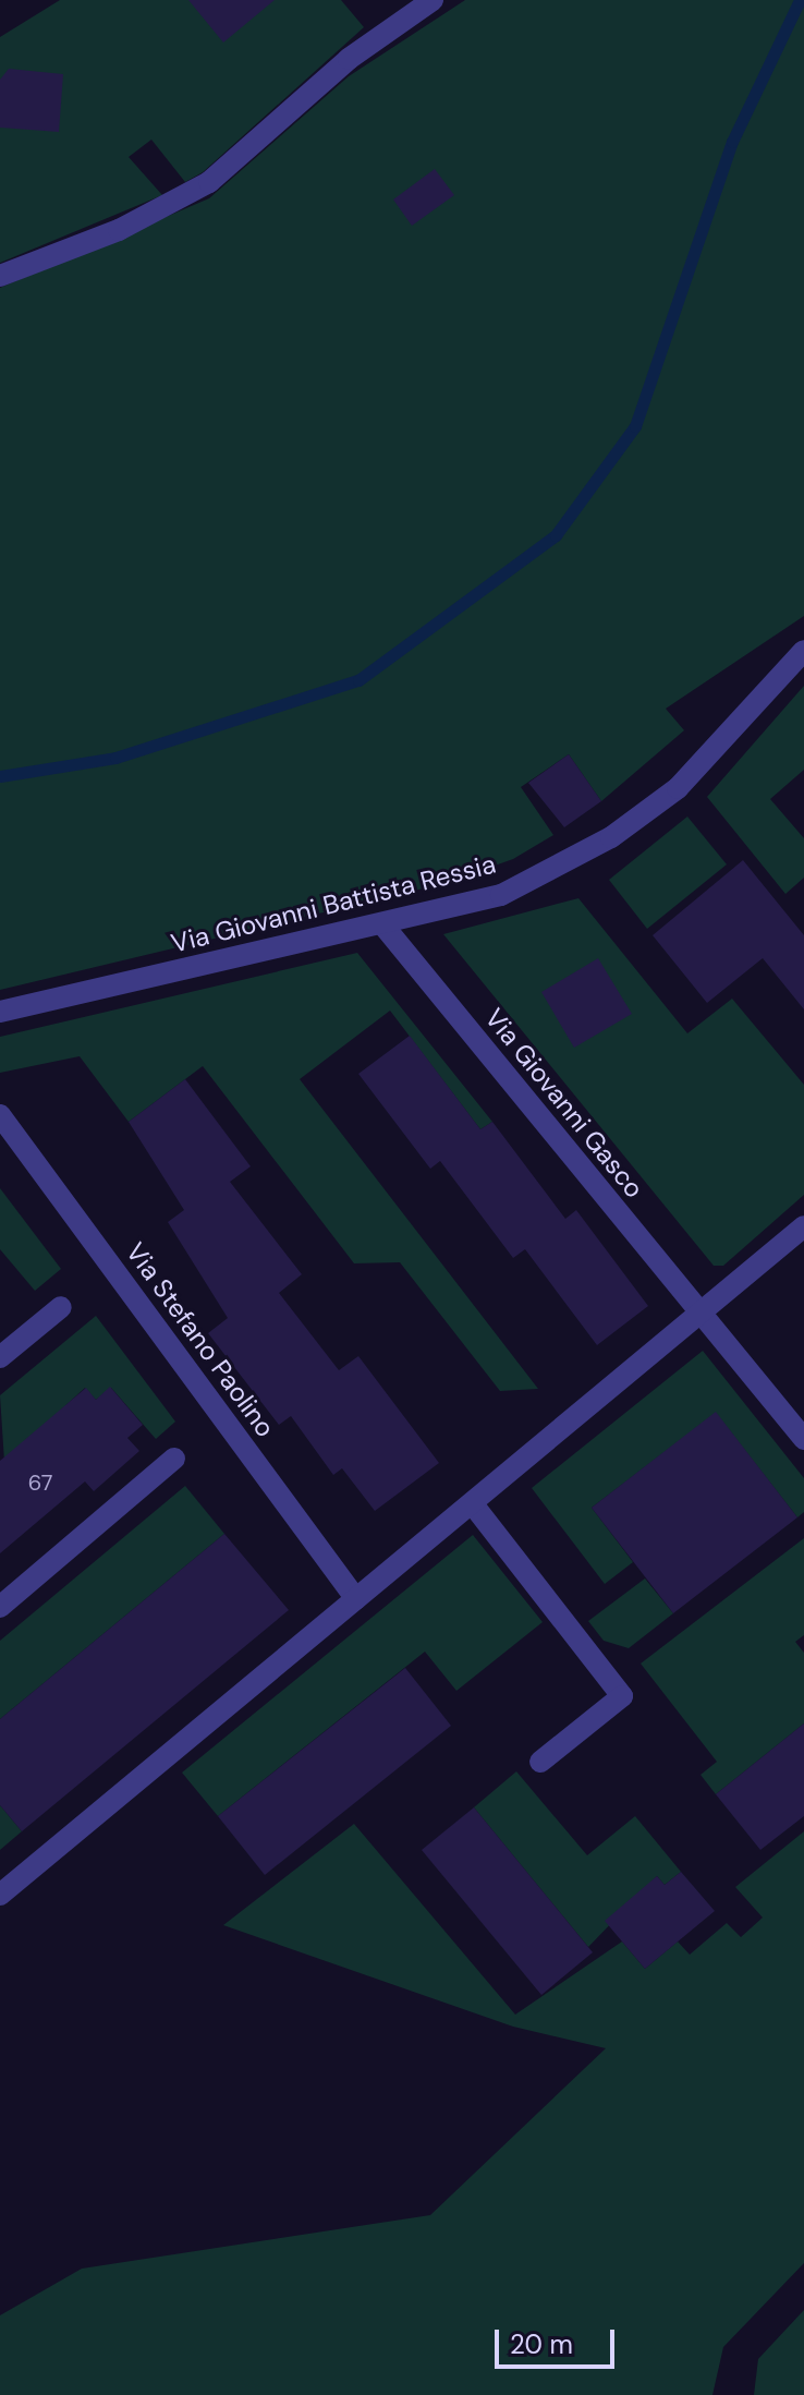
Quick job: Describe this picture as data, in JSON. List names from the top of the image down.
{
  "streets": {
    "street": ["Via Giovanni Battista Ressia", "Via Giovanni Gasco", "Via Stefano Paolino"]
  },
  "crossings": [
    ["Via Giovanni Battista Ressia", "Via Giovanni Gasco"]
  ],
  "house_numbers": ["67"],
  "scale_bar": "20 m"
}
